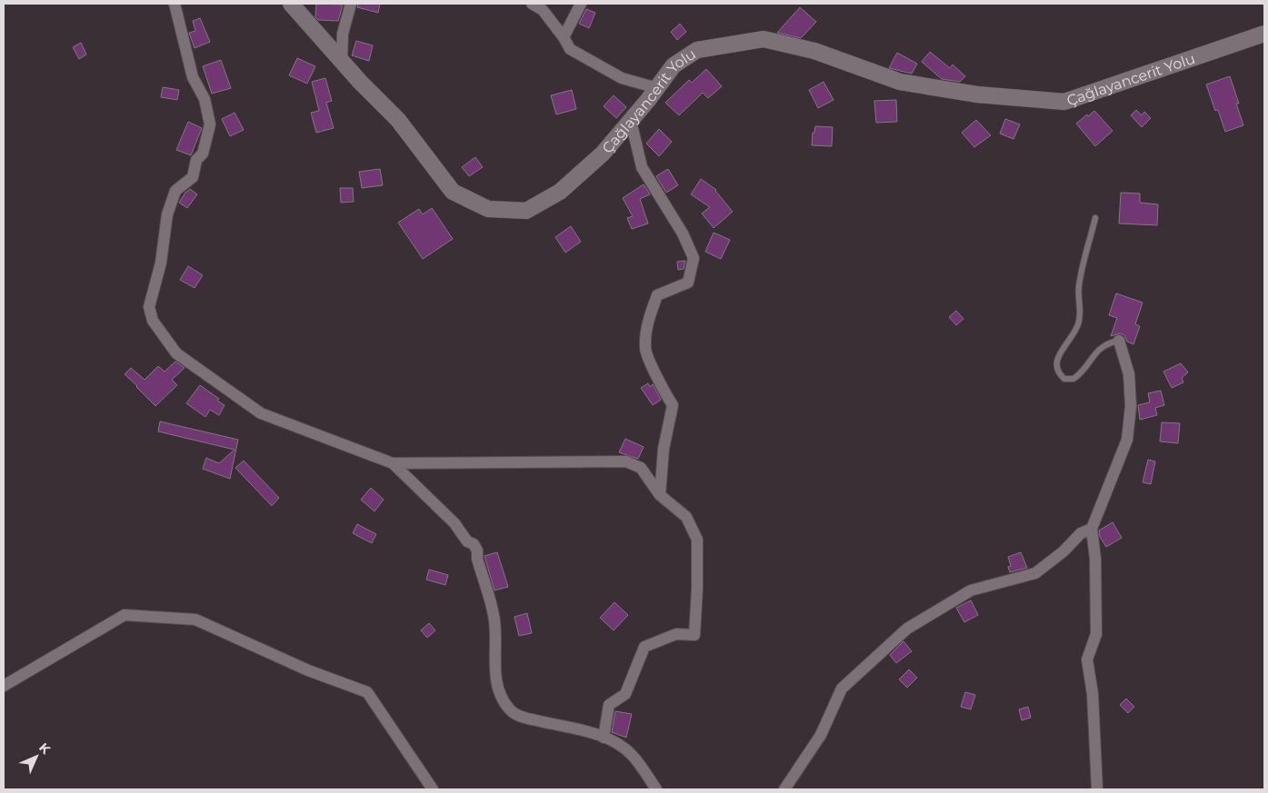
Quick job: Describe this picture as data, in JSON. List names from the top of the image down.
{
  "streets": {
    "main road": ["Çağlayancerit Yolu"]
  },
  "north": "top right"
}
